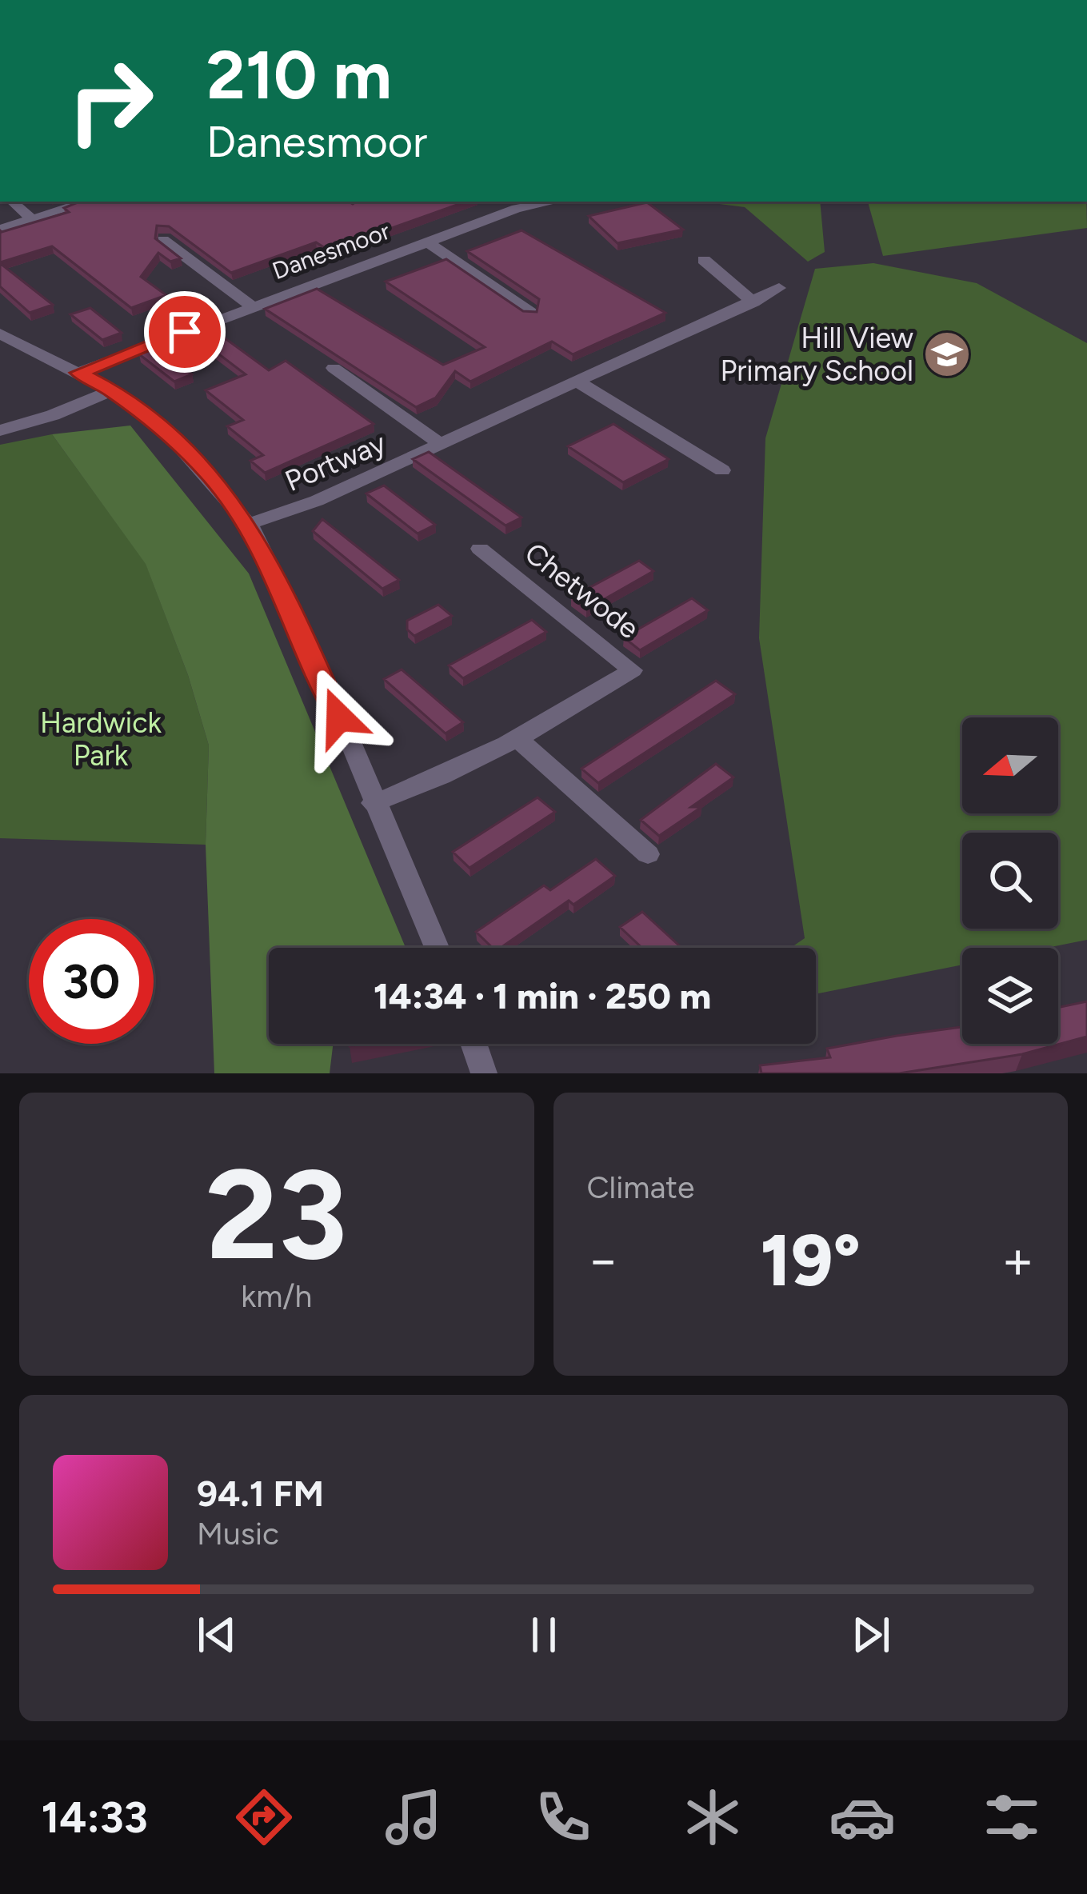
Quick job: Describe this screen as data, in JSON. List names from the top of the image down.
{
  "streets": {
    "street": ["Danesmoor", "Portway", "Chetwode"]
  },
  "parks": ["Hardwick Park"],
  "places": {
    "school or university": ["Hill View Primary School"]
  },
  "north": "left",
  "page": {
    "turn": ["210 m", "Danesmoor"],
    "limit": "30",
    "trip": "14:34 · 1 min · 250 m",
    "tile": [
      ["23", "km/h"],
      "Climate"
    ],
    "heat": ["−", "19°", "+"],
    "song": ["94.1 FM", "Music"],
    "tabs": "14:33"
  }
}
